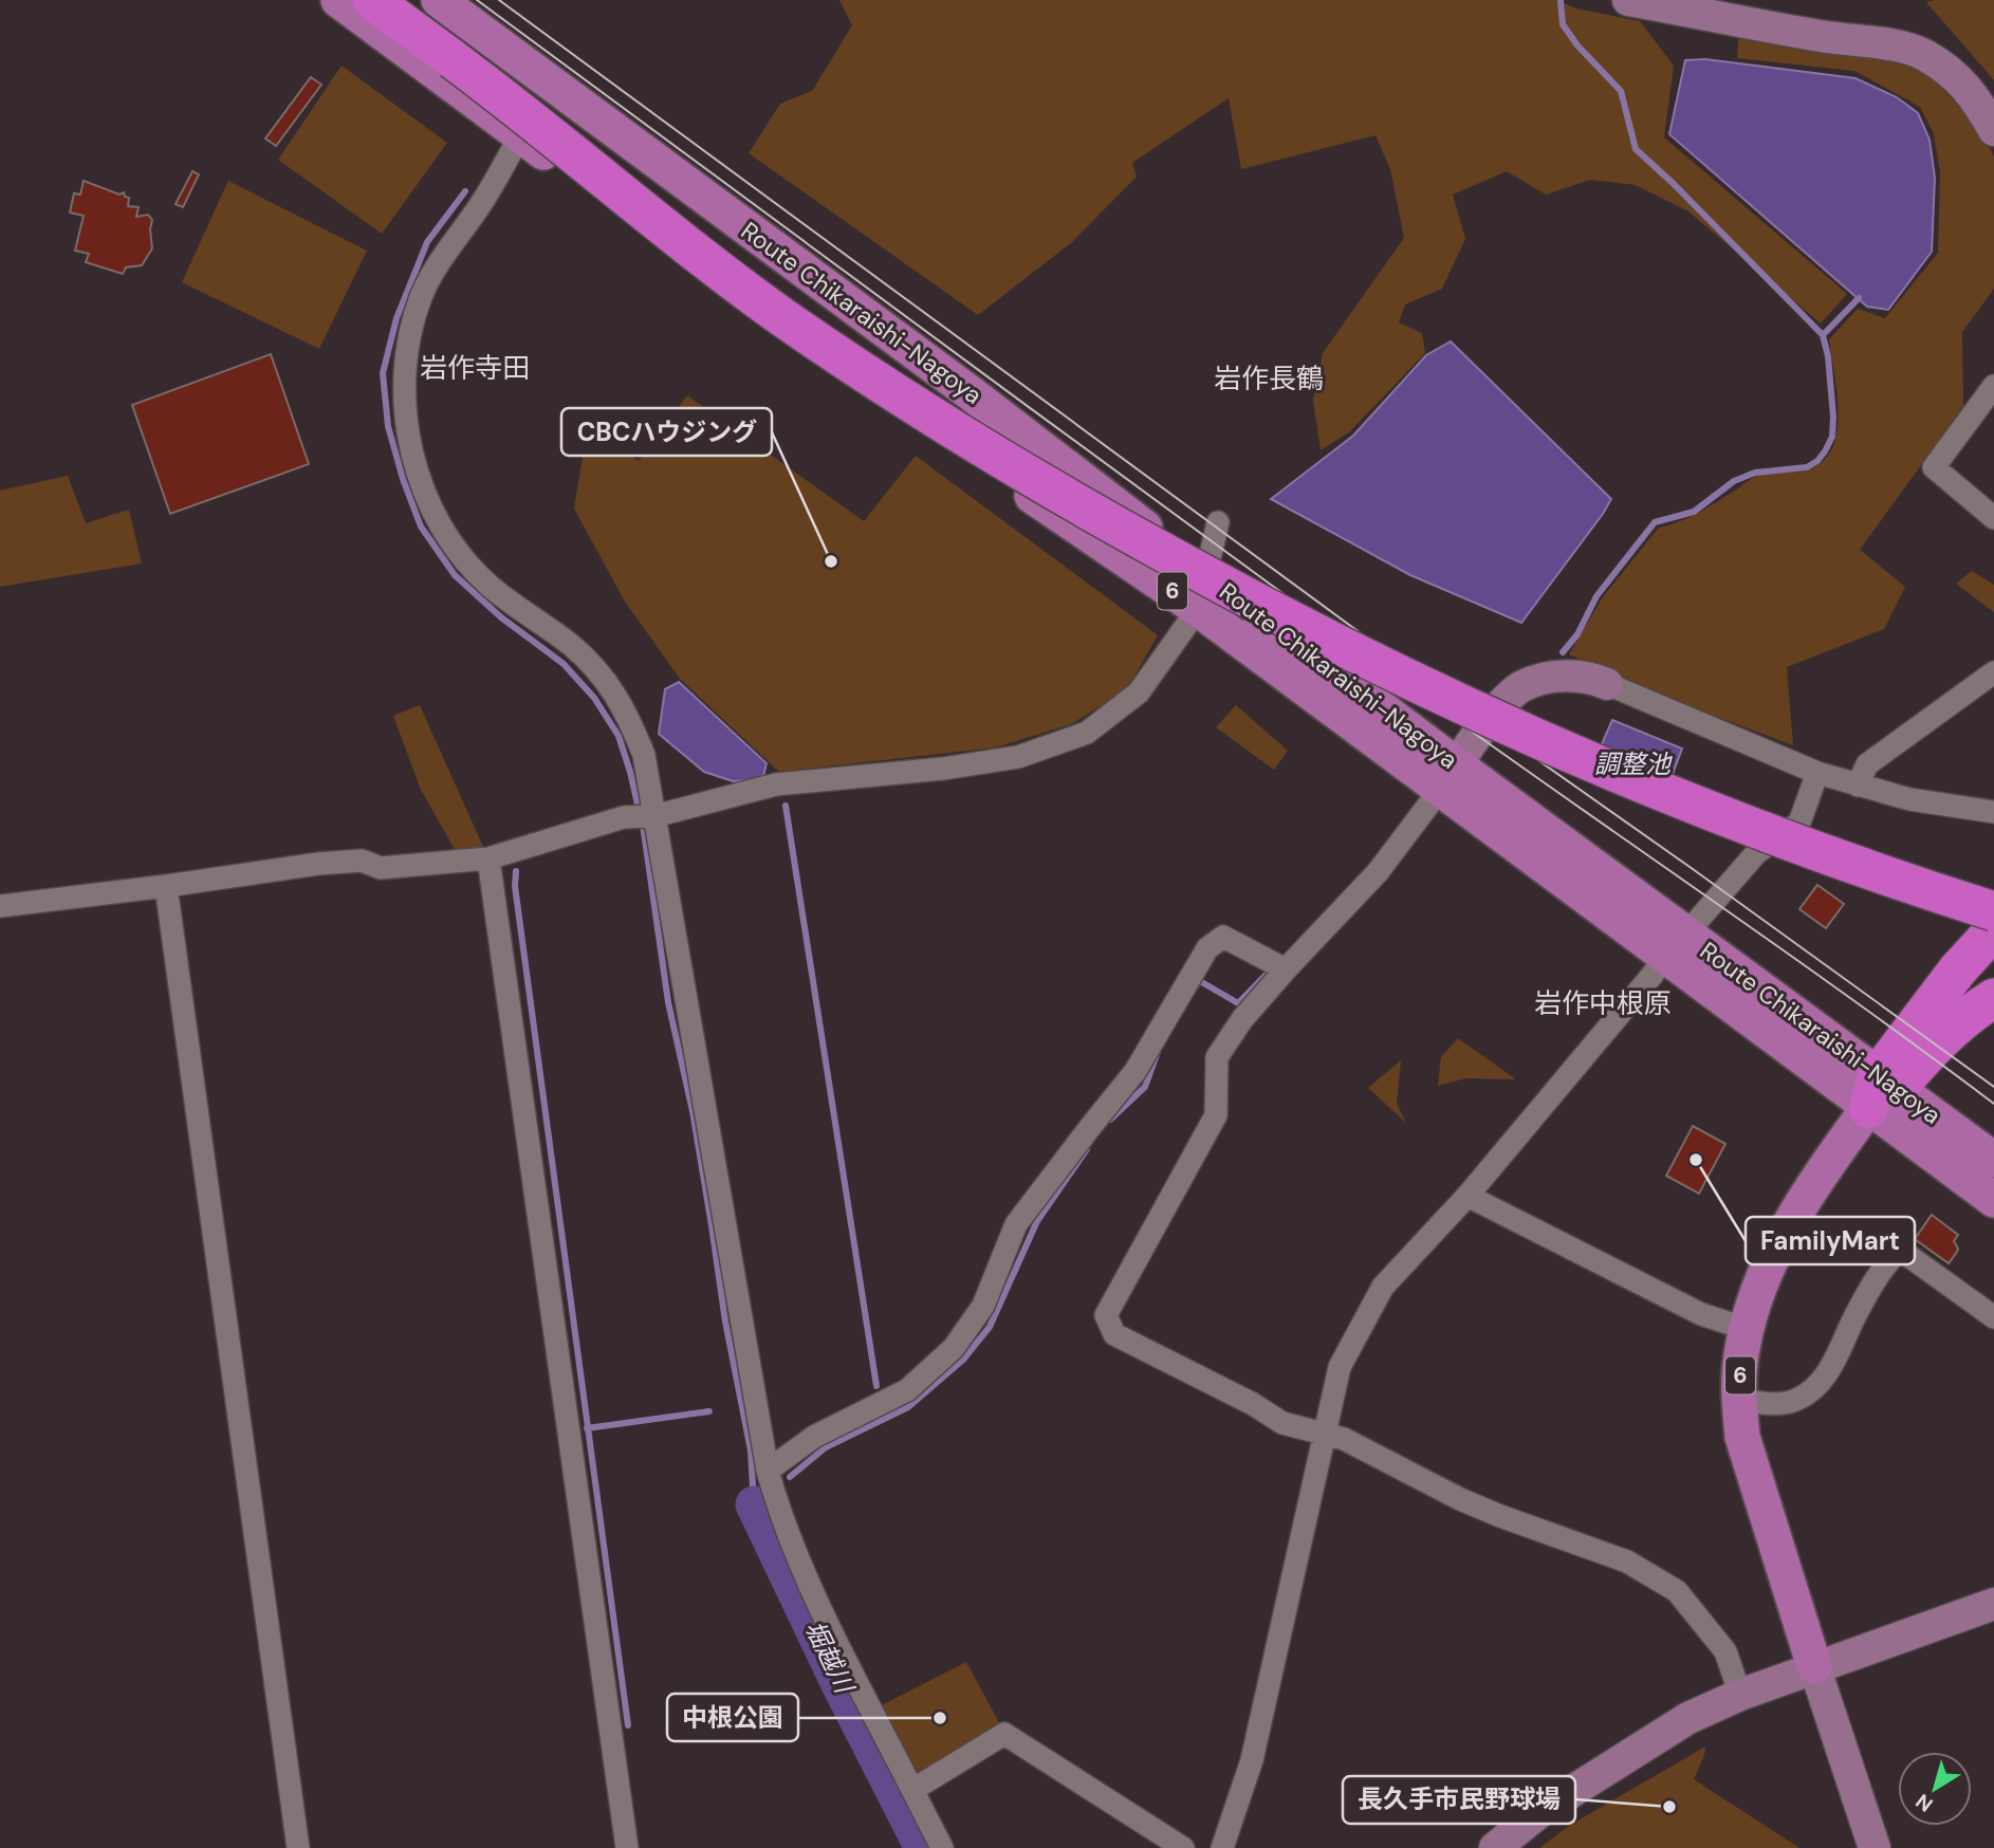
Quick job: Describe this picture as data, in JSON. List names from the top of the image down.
{
  "streets": {
    "main road": ["Route Chikaraishi-Nagoya", "6"]
  },
  "districts": ["岩作寺田", "岩作長鶴", "岩作中根原"],
  "water": ["調整池", "堀越川"],
  "places": [
    "CBCハウジング",
    "FamilyMart",
    "中根公園",
    "長久手市民野球場"
  ],
  "north": "bottom left"
}
